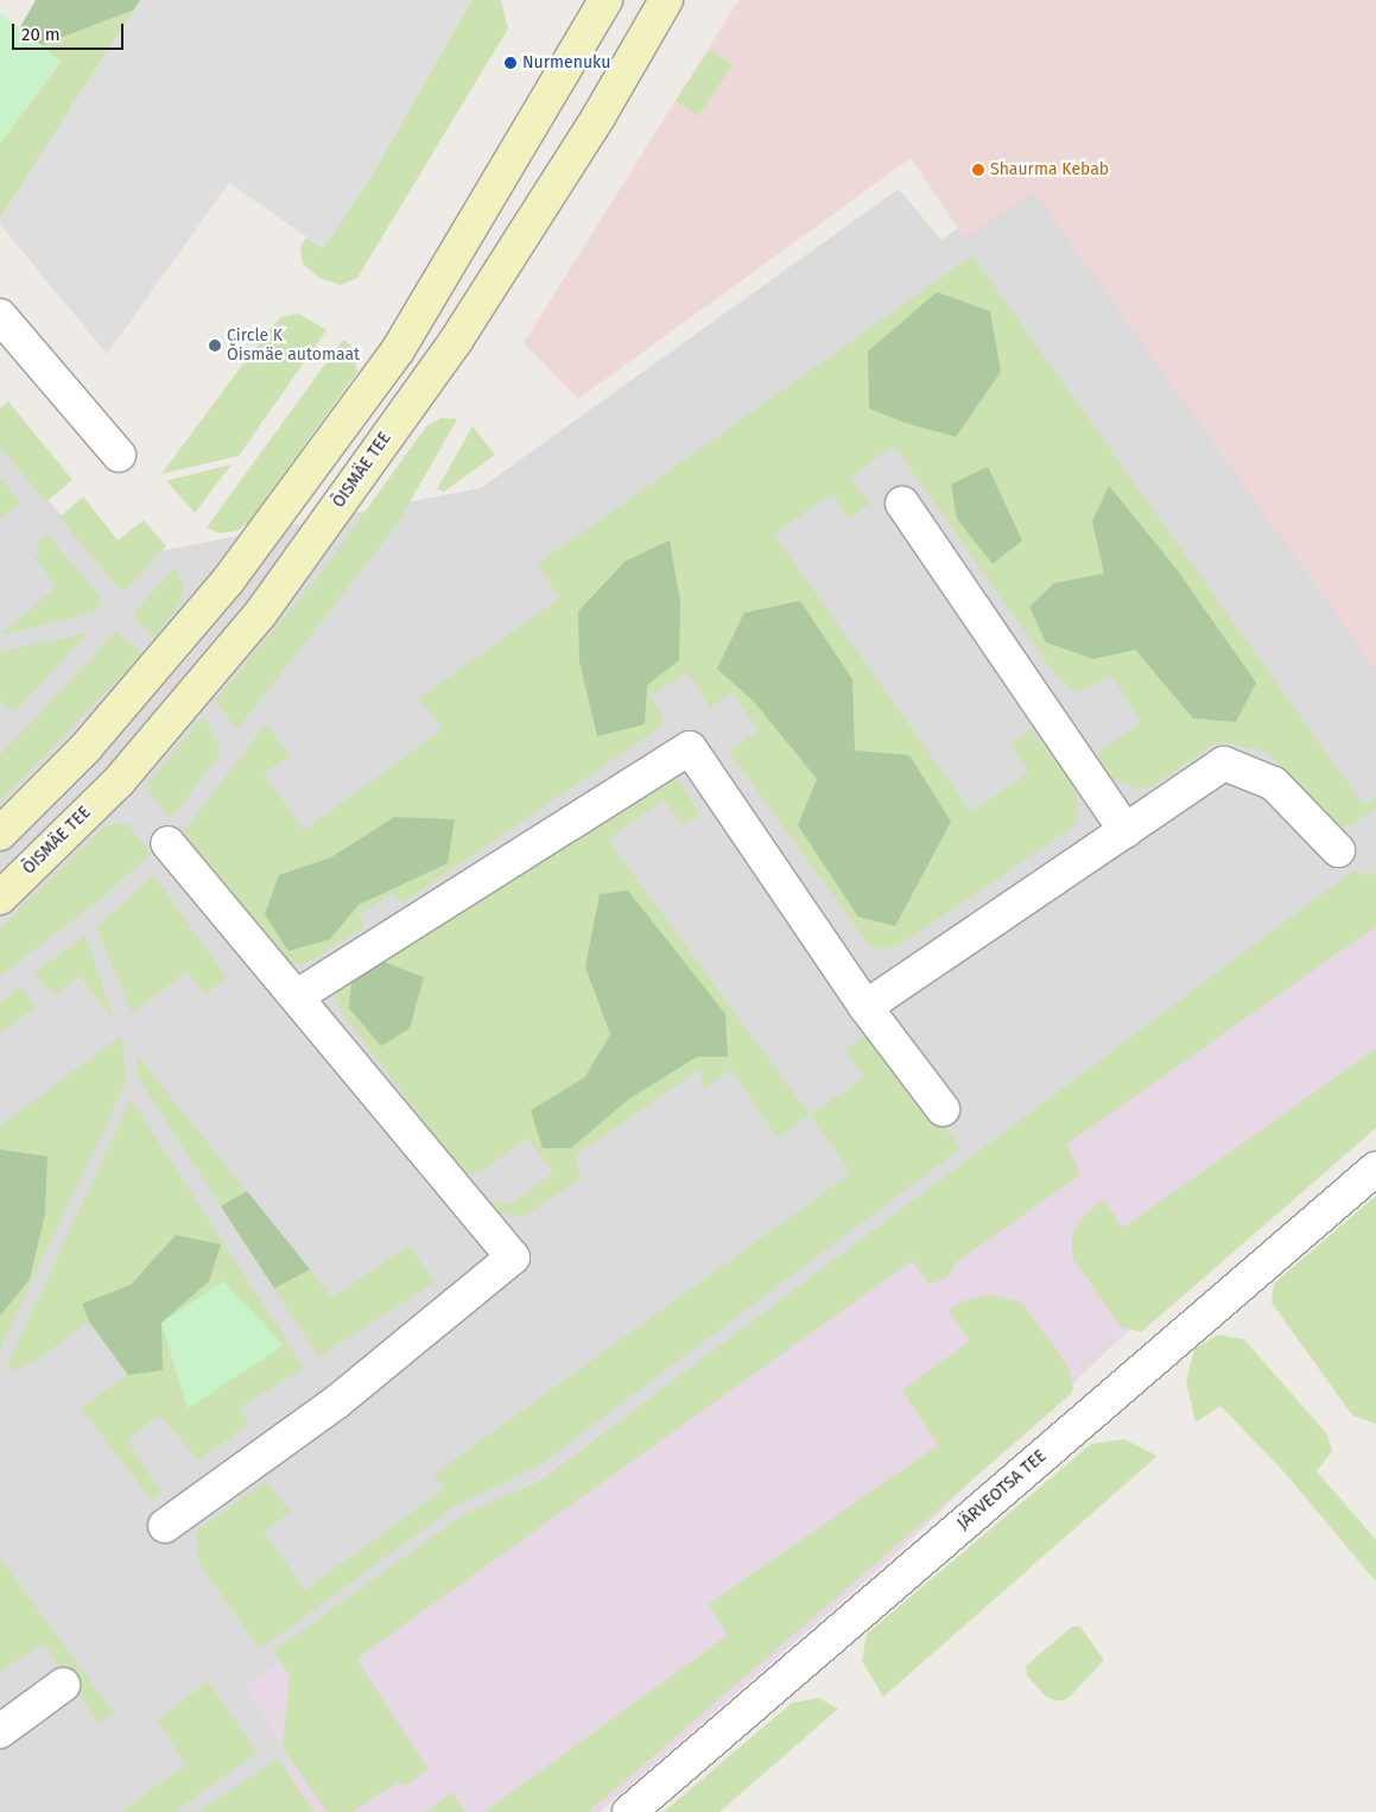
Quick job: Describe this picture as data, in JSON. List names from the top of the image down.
{
  "streets": {
    "main road": ["ÕISMÄE TEE"],
    "street": ["JÄRVEOTSA TEE"]
  },
  "places": ["Nurmenuku", "Shaurma Kebab", "Circle K Õismäe automaat"],
  "scale_bar": "20 m"
}
